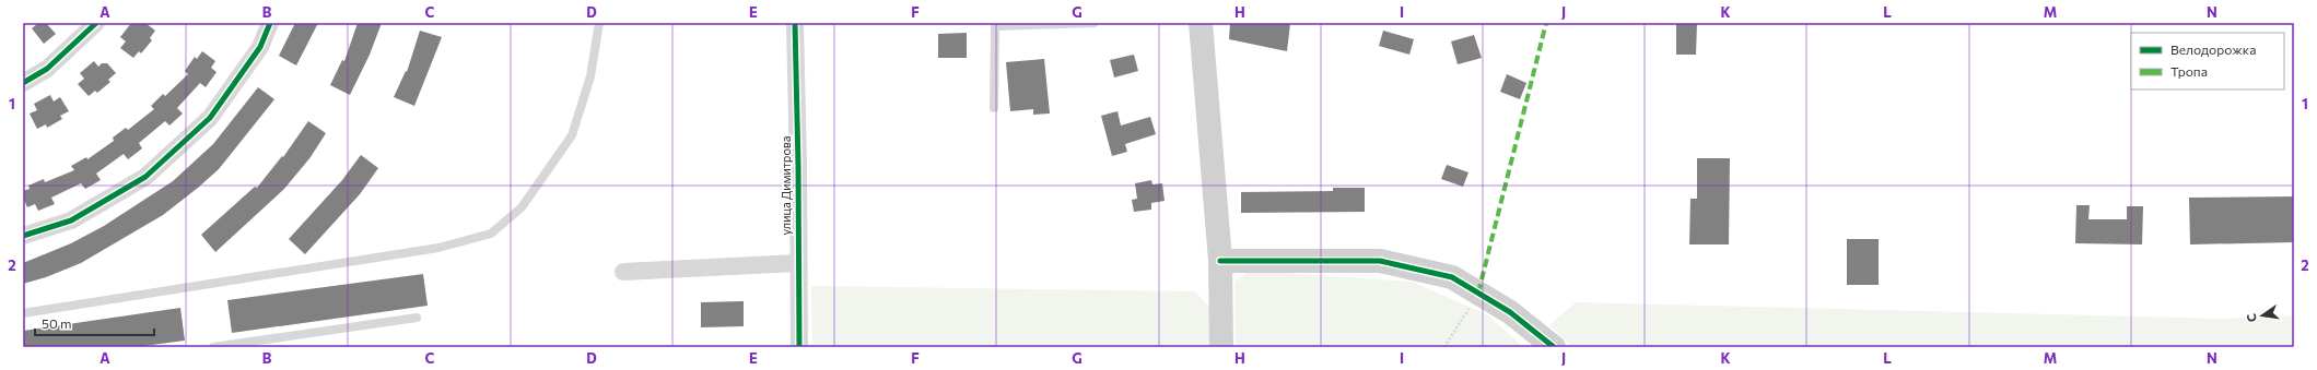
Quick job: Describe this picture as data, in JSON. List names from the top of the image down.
{
  "streets": {
    "street": ["улица Димитрова"]
  },
  "legend": ["Велодорожка", "Тропа"],
  "scale_bar": "50 m",
  "north": "left",
  "grid": {
    "columns": [
      "A",
      "B",
      "C",
      "D",
      "E",
      "F",
      "G",
      "H",
      "I",
      "J",
      "K",
      "L",
      "M",
      "N"
    ],
    "rows": ["1", "2"]
  }
}
